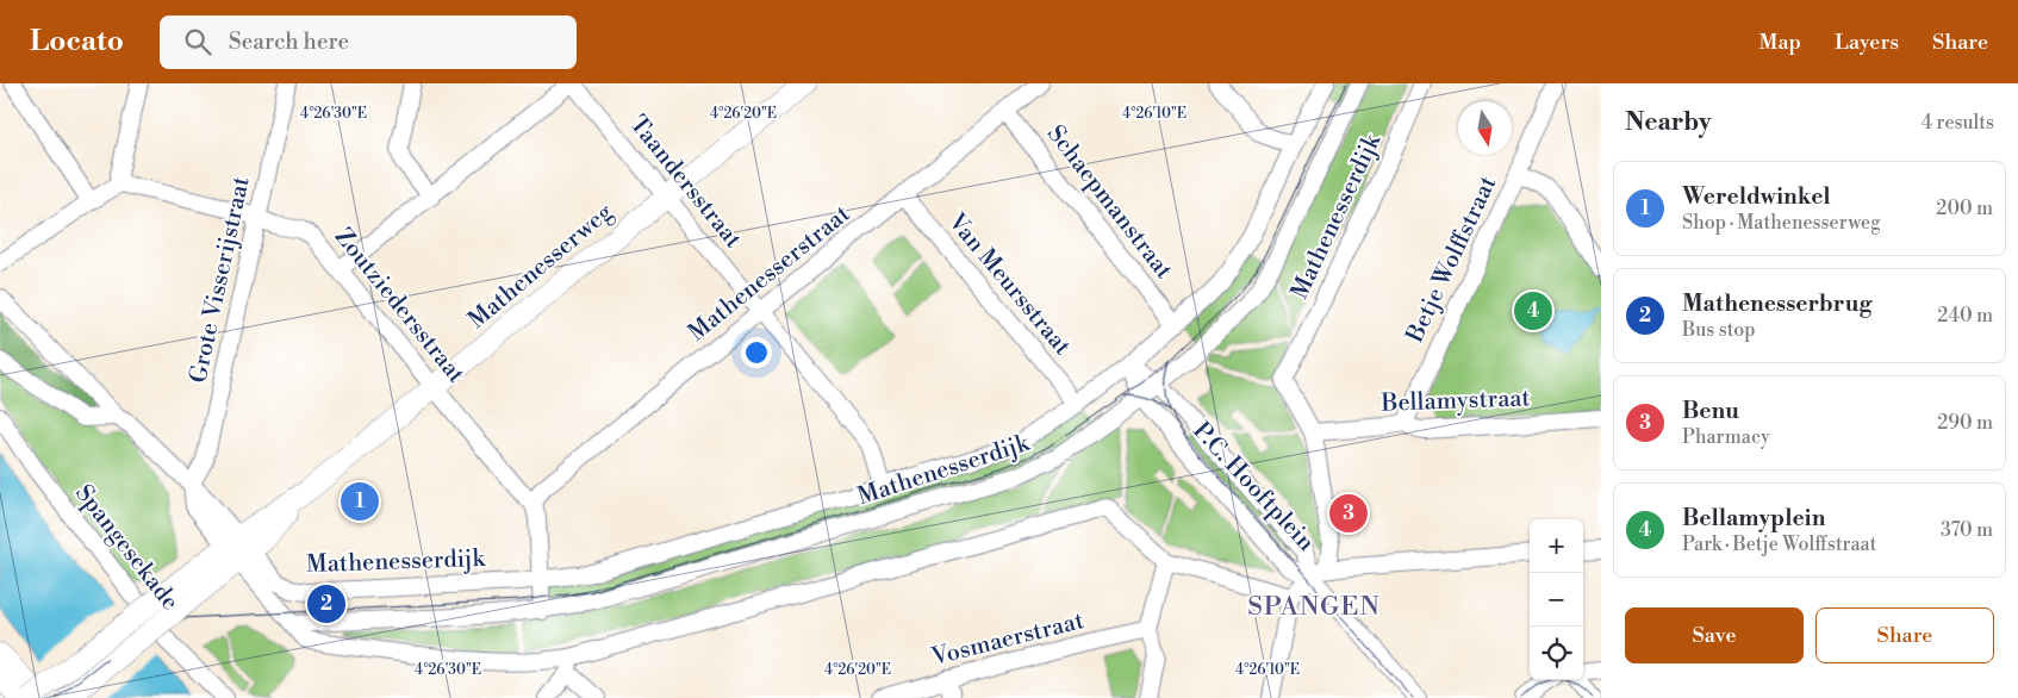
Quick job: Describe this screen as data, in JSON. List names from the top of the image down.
{
  "streets": {
    "street": [
      "Taandersstraat",
      "Schaepmanstraat",
      "Mathenesserdijk",
      "Betje Wolffstraat",
      "Mathenesserweg",
      "Mathenesserstraat",
      "Grote Visserijstraat",
      "Van Meursstraat",
      "Zoutziedersstraat",
      "Bellamystraat",
      "P.C. Hooftplein",
      "Spangesekade",
      "Vosmaerstraat"
    ]
  },
  "crossings": [
    ["Taandersstraat", "Mathenesserdijk"],
    ["Taandersstraat", "Mathenesserweg"],
    ["Taandersstraat", "Mathenesserstraat"],
    ["Schaepmanstraat", "Mathenesserdijk"],
    ["Schaepmanstraat", "Mathenesserstraat"],
    ["Mathenesserdijk", "Mathenesserweg"],
    ["Mathenesserdijk", "Grote Visserijstraat"],
    ["Mathenesserdijk", "Van Meursstraat"],
    ["Mathenesserdijk", "Bellamystraat"],
    ["Mathenesserdijk", "P.C. Hooftplein"],
    ["Betje Wolffstraat", "Bellamystraat"],
    ["Mathenesserweg", "Zoutziedersstraat"],
    ["Mathenesserstraat", "Van Meursstraat"],
    ["Mathenesserstraat", "Zoutziedersstraat"],
    ["Grote Visserijstraat", "Zoutziedersstraat"],
    ["Bellamystraat", "P.C. Hooftplein"]
  ],
  "districts": ["SPANGEN"],
  "north": "bottom",
  "page": {
    "header": "Locato",
    "search": "Search here",
    "nav": ["Map", "Layers", "Share"],
    "heading": ["Nearby", "4 results"],
    "list": [
      {
        "mark": "1",
        "name": "Wereldwinkel",
        "note": "Shop · Mathenesserweg",
        "value": "200 m"
      },
      {
        "mark": "2",
        "name": "Mathenesserbrug",
        "note": "Bus stop",
        "value": "240 m"
      },
      {
        "mark": "3",
        "name": "Benu",
        "note": "Pharmacy",
        "value": "290 m"
      },
      {
        "mark": "4",
        "name": "Bellamyplein",
        "note": "Park · Betje Wolffstraat",
        "value": "370 m"
      }
    ],
    "pins": [
      "4",
      "1",
      "3",
      "2"
    ],
    "map_buttons": ["+", "−"],
    "buttons": ["Save", "Share"]
  },
  "coordinates": ["4°26'30\"E", "4°26'20\"E", "4°26'10\"E"]
}
